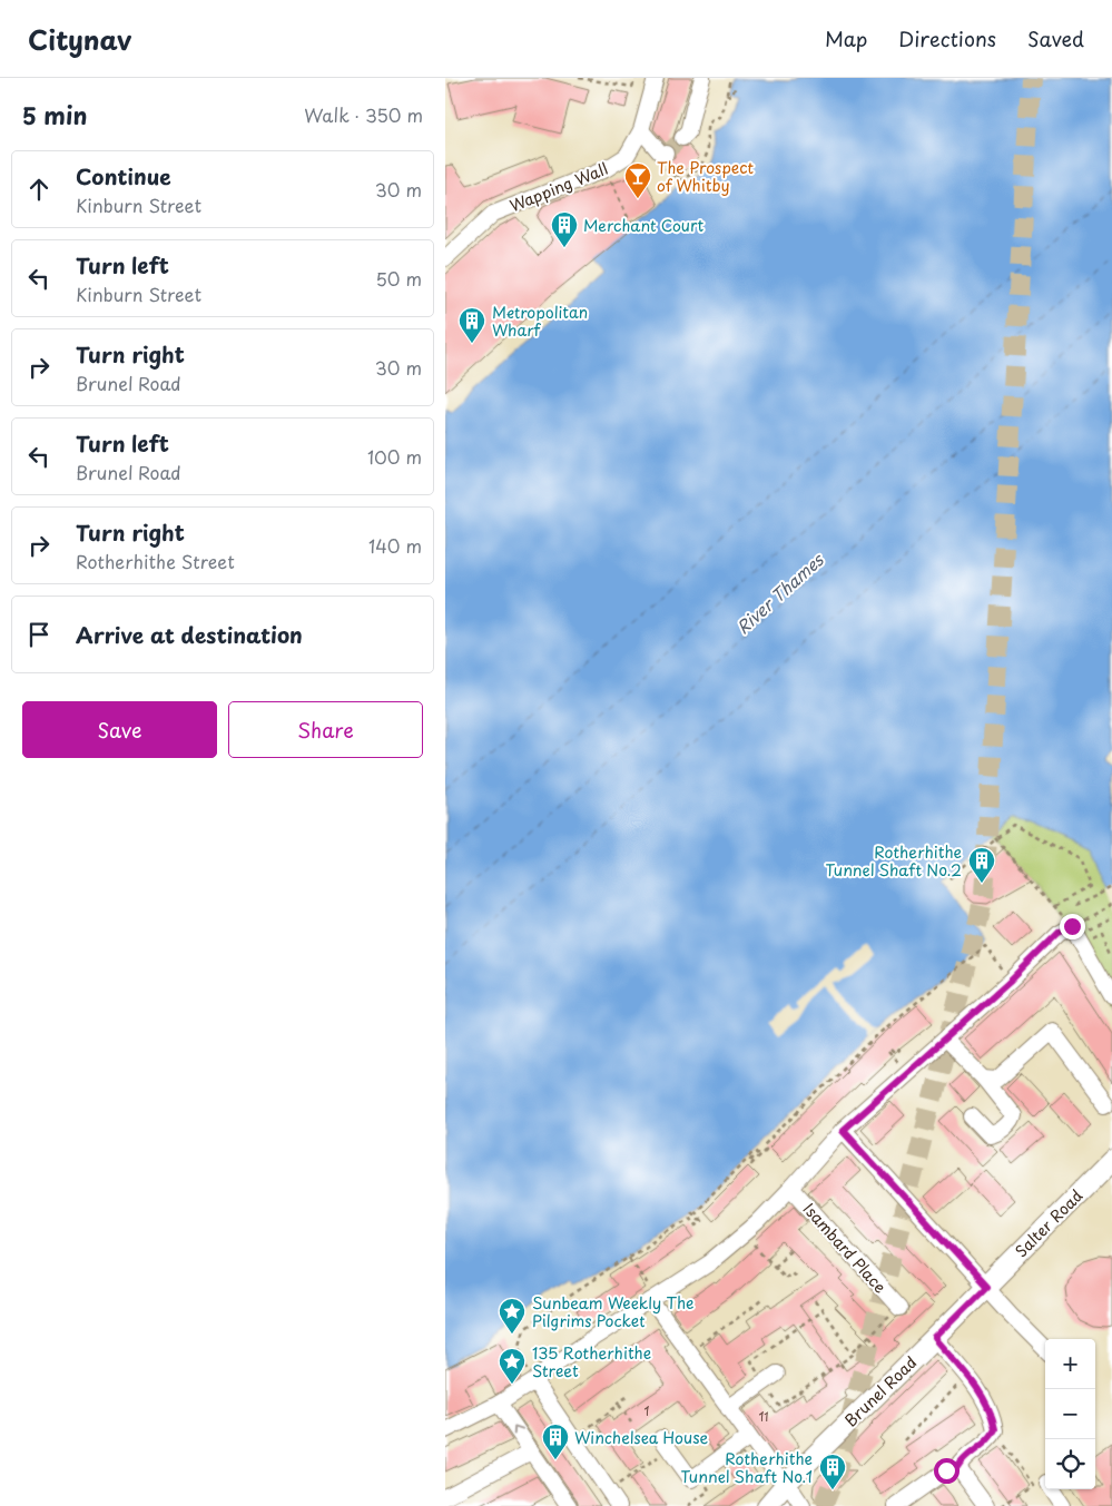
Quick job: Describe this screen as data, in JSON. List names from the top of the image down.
{
  "streets": {
    "main road": ["Salter Road", "Brunel Road"],
    "street": ["Wapping Wall", "Isambard Place"]
  },
  "crossings": [
    ["Salter Road", "Brunel Road"]
  ],
  "water": ["River Thames"],
  "places": {
    "bar": ["The Prospect of Whitby"],
    "building": [
      "Merchant Court",
      "Metropolitan Wharf",
      "Rotherhithe Tunnel Shaft No.2",
      "Winchelsea House",
      "Rotherhithe Tunnel Shaft No.1"
    ],
    "place": ["Sunbeam Weekly The Pilgrims Pocket", "135 Rotherhithe Street"]
  },
  "house_numbers": ["1", "11"],
  "page": {
    "header": "Citynav",
    "nav": ["Map", "Directions", "Saved"],
    "heading": ["5 min", "Walk · 350 m"],
    "list": [
      ["Continue", "Kinburn Street", "30 m"],
      ["Turn left", "Kinburn Street", "50 m"],
      ["Turn right", "Brunel Road", "30 m"],
      ["Turn left", "Brunel Road", "100 m"],
      ["Turn right", "Rotherhithe Street", "140 m"],
      "Arrive at destination"
    ],
    "buttons": ["Save", "Share"],
    "map_buttons": ["+", "−"]
  }
}
